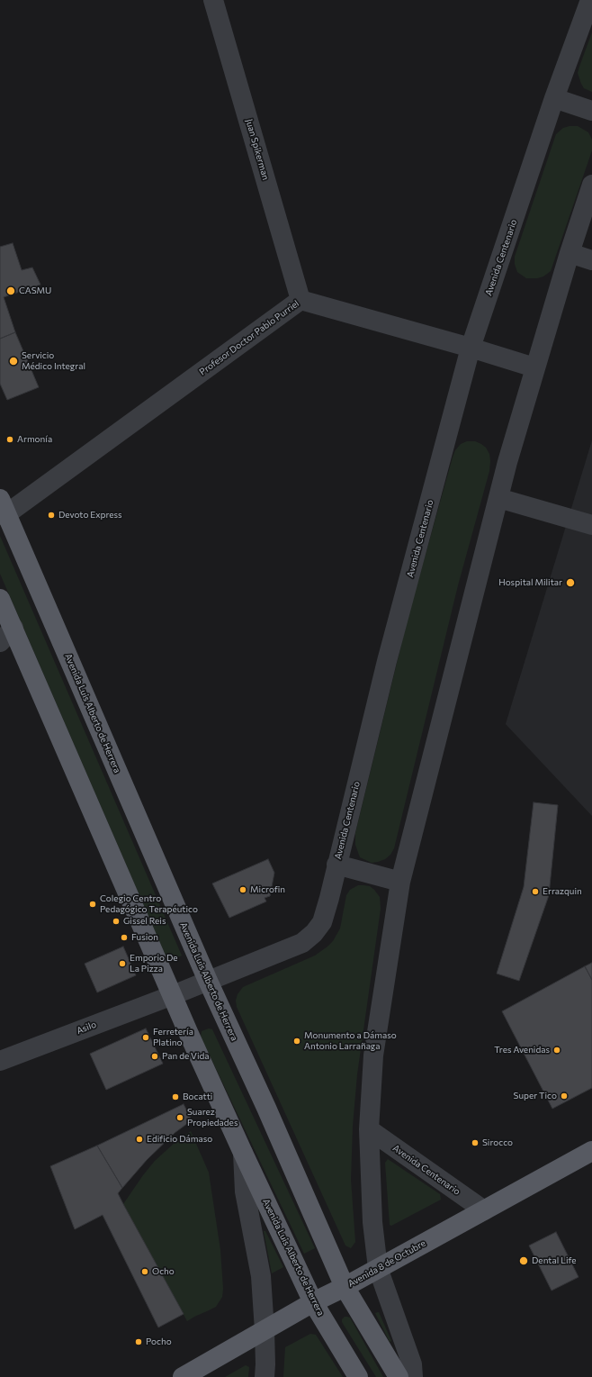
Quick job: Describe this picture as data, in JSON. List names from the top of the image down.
{
  "streets": {
    "main road": ["Avenida Luis Alberto de Herrera", "Avenida 8 de Octubre"],
    "street": [
      "Juan Spikerman",
      "Avenida Centenario",
      "Profesor Doctor Pablo Purriel",
      "Asilo"
    ]
  },
  "crossings": [
    ["Juan Spikerman", "Profesor Doctor Pablo Purriel"],
    ["Avenida Centenario", "Profesor Doctor Pablo Purriel"],
    ["Avenida Centenario", "Avenida Luis Alberto de Herrera"],
    ["Avenida Centenario", "Asilo"],
    ["Avenida Centenario", "Avenida 8 de Octubre"],
    ["Profesor Doctor Pablo Purriel", "Avenida Luis Alberto de Herrera"],
    ["Avenida Luis Alberto de Herrera", "Asilo"],
    ["Avenida Luis Alberto de Herrera", "Avenida 8 de Octubre"]
  ],
  "places": [
    "CASMU",
    "Servicio Médico Integral",
    "Armonía",
    "Devoto Express",
    "Hospital Militar",
    "Microfin",
    "Errazquin",
    "Colegio Centro Pedagógico Terapéutico",
    "Gissel Reis",
    "Fusion",
    "Emporio De La Pizza",
    "Ferretería Platino",
    "Monumento a Dámaso Antonio Larrañaga",
    "Tres Avenidas",
    "Pan de Vida",
    "Super Tico",
    "Bocatti",
    "Suarez Propiedades",
    "Edificio Dámaso",
    "Sirocco",
    "Dental Life",
    "Ocho",
    "Pocho"
  ]
}
